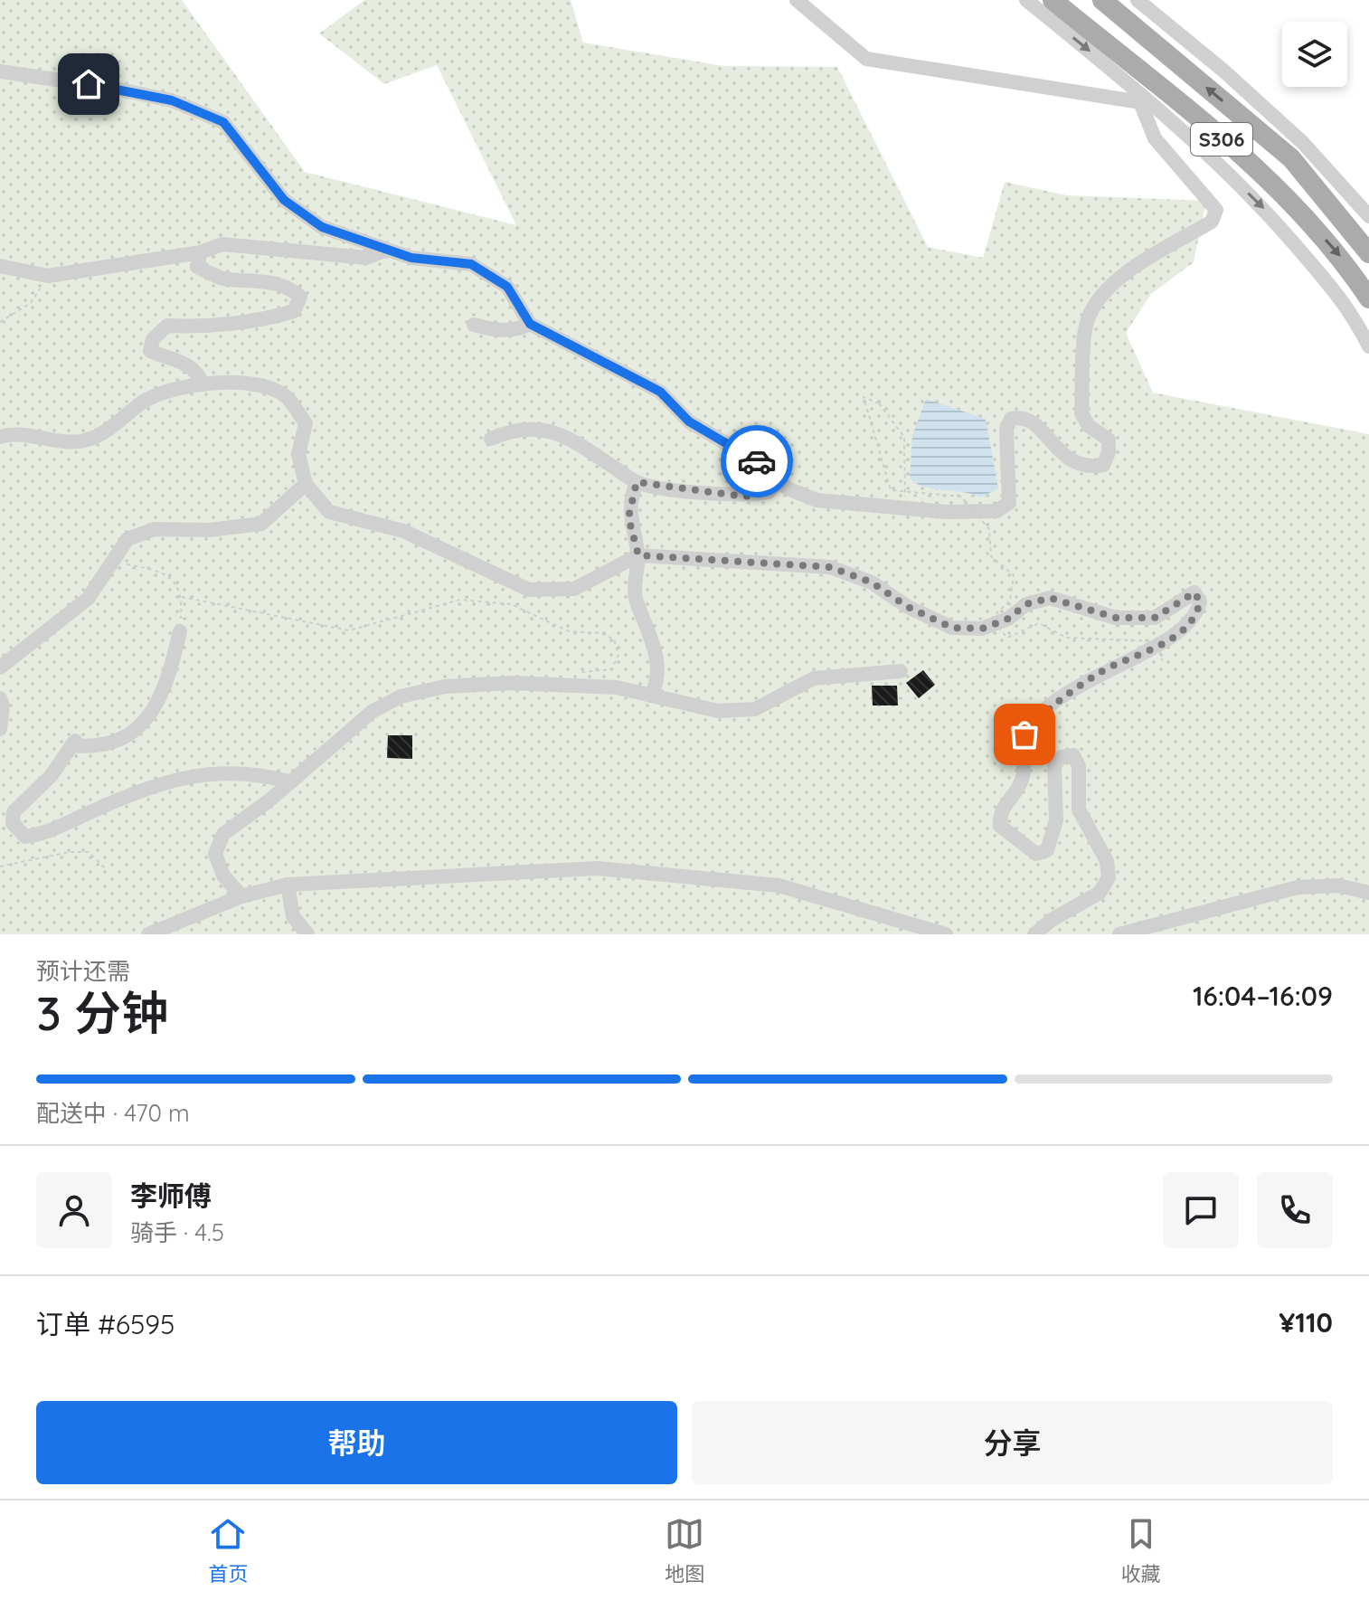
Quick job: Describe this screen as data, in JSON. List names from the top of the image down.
{
  "streets": {
    "main road": ["S306"]
  },
  "page": {
    "heading": ["3 分钟", "预计还需", "16:04–16:09"],
    "panel": [
      "李师傅",
      "骑手 · 4.5",
      "订单 #6595",
      "¥110"
    ],
    "bar": "配送中 · 470 m",
    "buttons": ["帮助", "分享"],
    "tabs": ["首页", "地图", "收藏"]
  }
}
